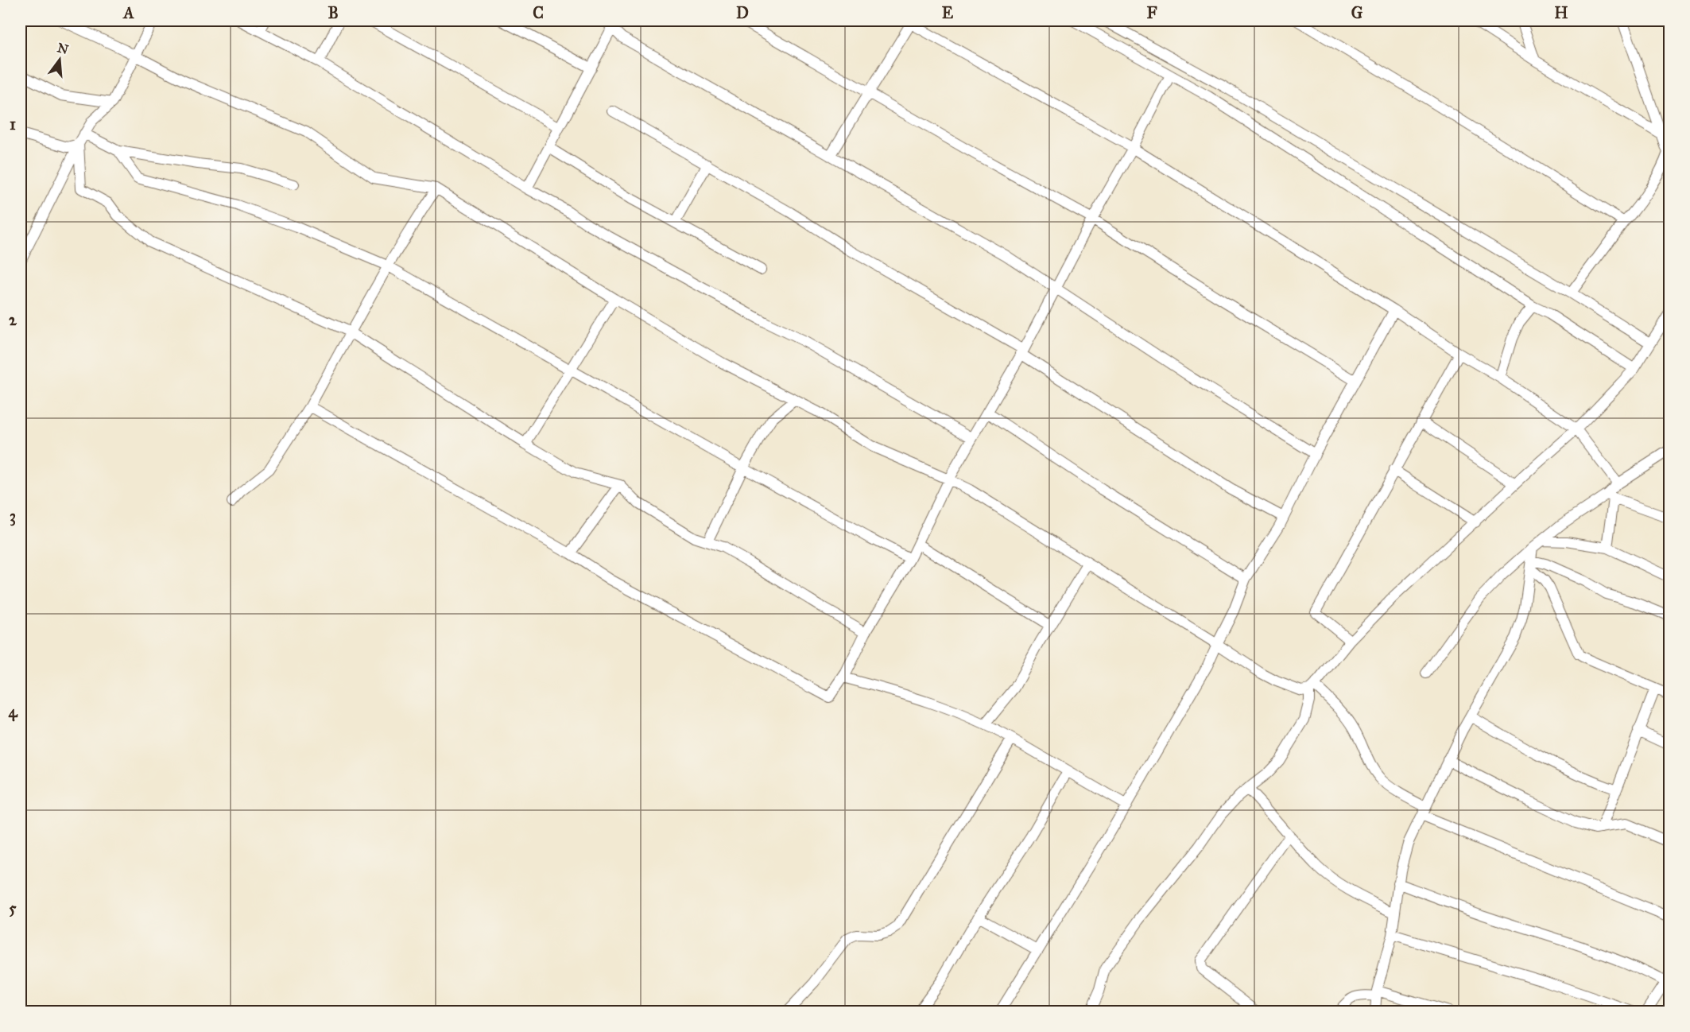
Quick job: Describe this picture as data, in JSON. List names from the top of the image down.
{
  "north": "top",
  "grid": {
    "columns": [
      "A",
      "B",
      "C",
      "D",
      "E",
      "F",
      "G",
      "H"
    ],
    "rows": [
      "1",
      "2",
      "3",
      "4",
      "5"
    ]
  }
}
